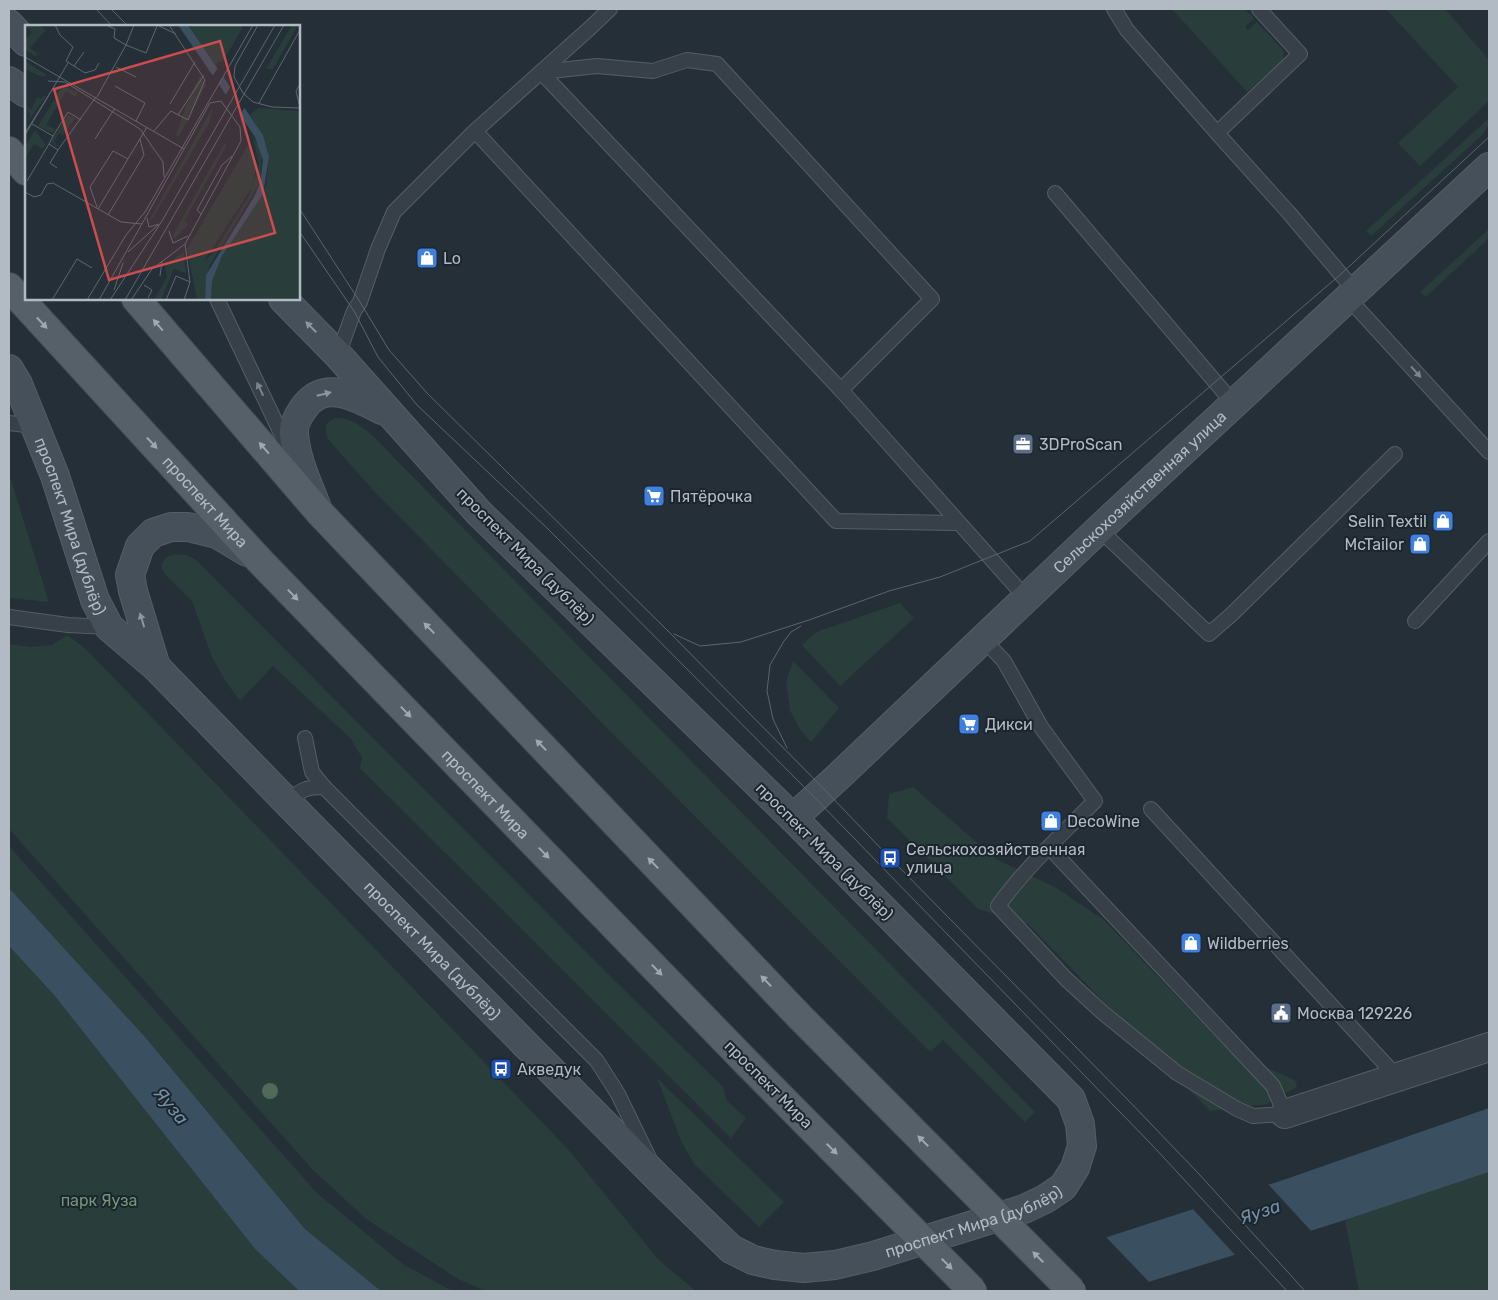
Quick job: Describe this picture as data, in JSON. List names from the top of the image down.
{
  "streets": {
    "main road": ["Сельскохозяйственная улица", "проспект Мира", "проспект Мира (дублёр)"]
  },
  "crossings": [
    ["Сельскохозяйственная улица", "проспект Мира (дублёр)"],
    ["проспект Мира", "проспект Мира (дублёр)"]
  ],
  "water": ["Яуза"],
  "parks": ["парк Яуза"],
  "places": {
    "shop": [
      "Lo",
      "Selin Textil",
      "McTailor",
      "DecoWine",
      "Wildberries"
    ],
    "office": ["3DProScan"],
    "supermarket": ["Пятёрочка", "Дикси"],
    "bus stop": ["Сельскохозяйственная улица", "Акведук"],
    "public building": ["Москва 129226"]
  }
}
